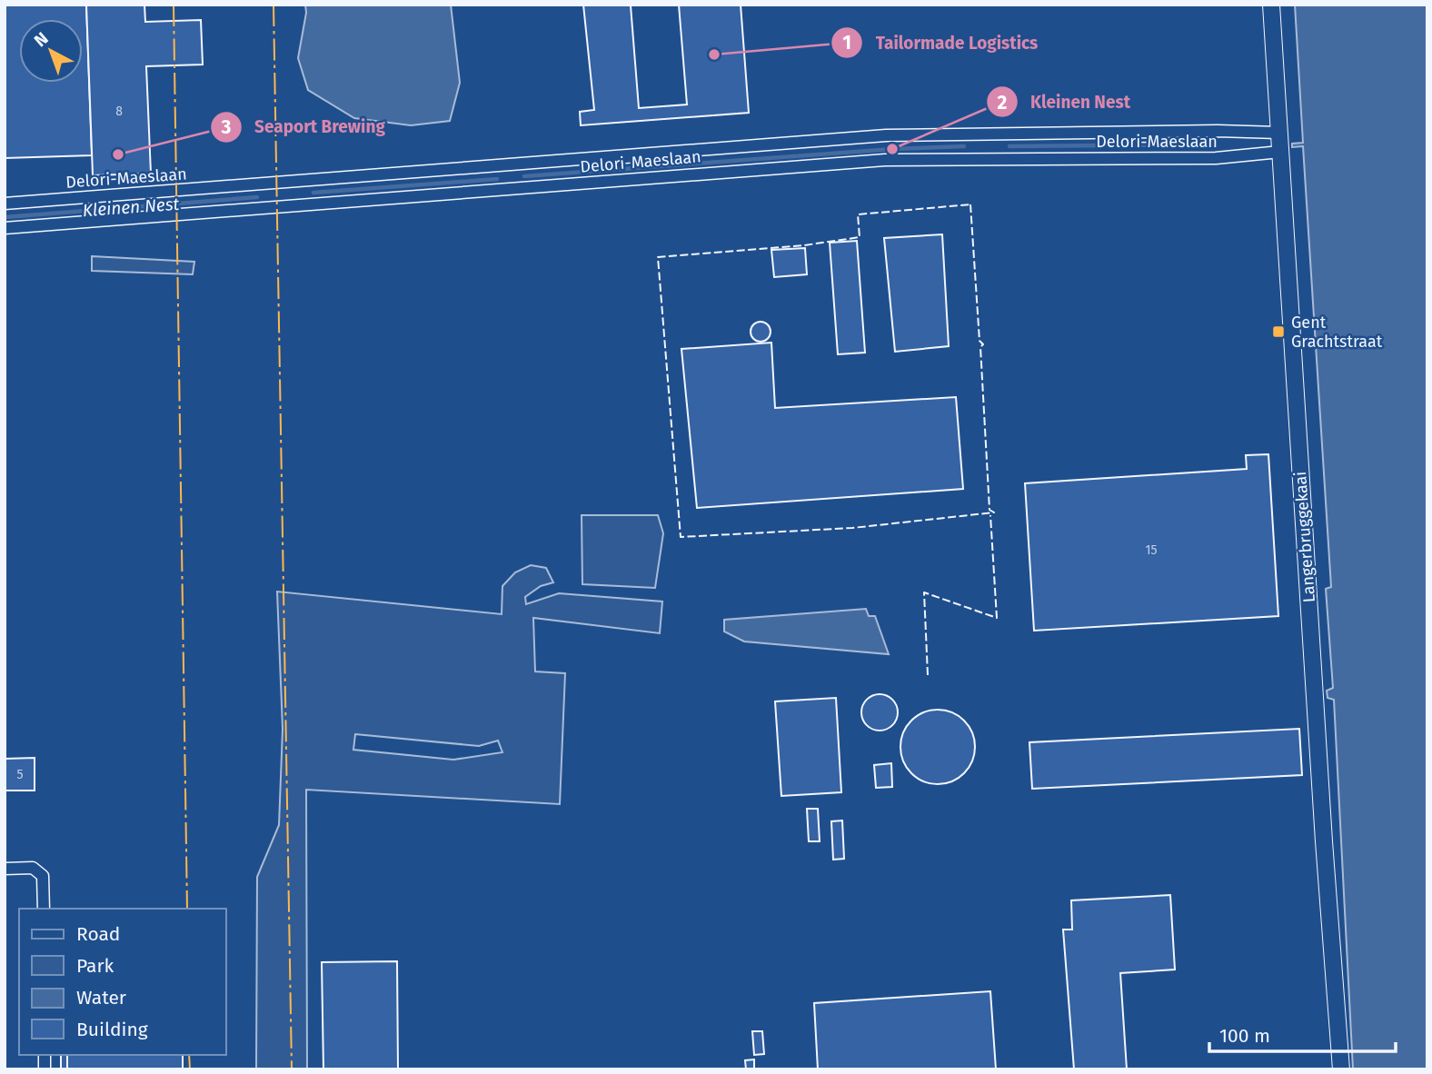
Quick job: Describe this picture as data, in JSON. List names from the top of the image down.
{
  "streets": {
    "main road": ["Langerbruggekaai"],
    "street": ["Delori-Maeslaan"]
  },
  "crossings": [
    ["Delori-Maeslaan", "Langerbruggekaai"]
  ],
  "water": ["Kleinen Nest"],
  "places": {
    "other": ["Tailormade Logistics", "Kleinen Nest", "Seaport Brewing"],
    "transit": ["Gent Grachtstraat"]
  },
  "house_numbers": ["8", "15", "5"],
  "legend": [
    "Road",
    "Park",
    "Water",
    "Building"
  ],
  "scale_bar": "100 m",
  "north": "top left"
}
